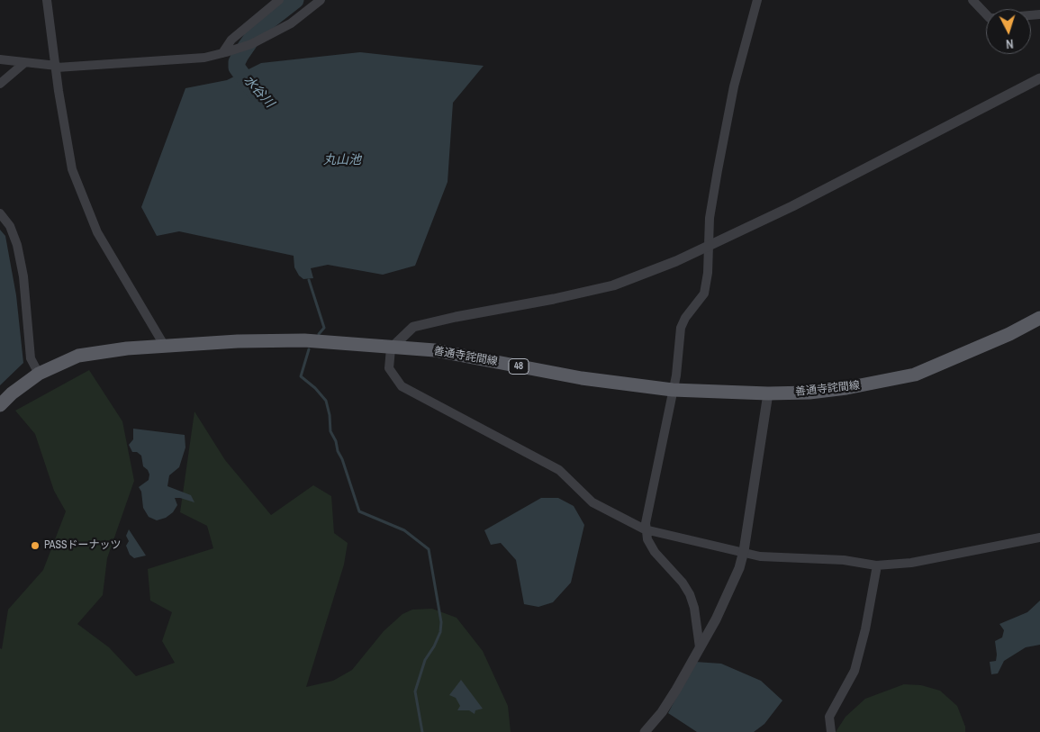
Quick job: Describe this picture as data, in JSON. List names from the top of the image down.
{
  "streets": {
    "main road": ["善通寺詫間線", "48"]
  },
  "water": ["水谷川", "丸山池"],
  "places": ["PASSドーナッツ"],
  "north": "bottom"
}
